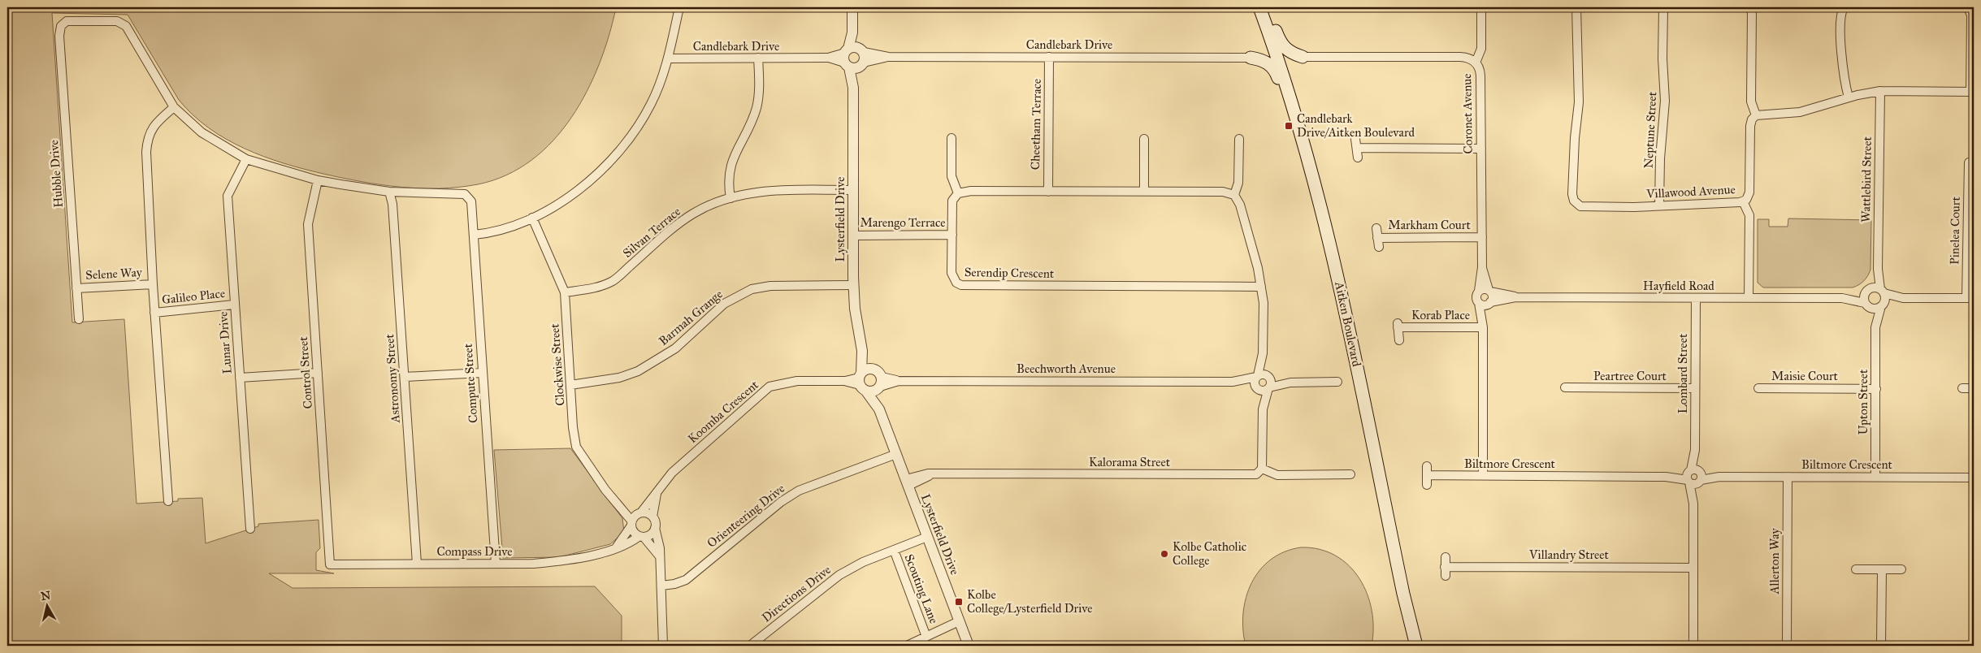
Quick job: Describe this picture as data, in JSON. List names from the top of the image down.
{
  "streets": {
    "main road": ["Aitken Boulevard"],
    "street": [
      "Candlebark Drive",
      "Coronet Avenue",
      "Cheetham Terrace",
      "Neptune Street",
      "Hubble Drive",
      "Wattlebird Street",
      "Villawood Avenue",
      "Lysterfield Drive",
      "Marengo Terrace",
      "Markham Court",
      "Pinelea Court",
      "Silvan Terrace",
      "Serendip Crescent",
      "Selene Way",
      "Hayfield Road",
      "Galileo Place",
      "Korab Place",
      "Barmah Grange",
      "Lunar Drive",
      "Clockwise Street",
      "Beechworth Avenue",
      "Control Street",
      "Lombard Street",
      "Peartree Court",
      "Maisie Court",
      "Astronomy Street",
      "Compute Street",
      "Upton Street",
      "Koomba Crescent",
      "Kalorama Street",
      "Biltmore Crescent",
      "Orienteering Drive",
      "Compass Drive",
      "Villandry Street",
      "Allerton Way",
      "Scouting Lane",
      "Directions Drive"
    ]
  },
  "crossings": [
    ["Candlebark Drive", "Cheetham Terrace"],
    ["Candlebark Drive", "Lysterfield Drive"],
    ["Coronet Avenue", "Markham Court"],
    ["Coronet Avenue", "Hayfield Road"],
    ["Neptune Street", "Villawood Avenue"],
    ["Hubble Drive", "Selene Way"],
    ["Wattlebird Street", "Hayfield Road"],
    ["Wattlebird Street", "Upton Street"],
    ["Lysterfield Drive", "Marengo Terrace"],
    ["Lysterfield Drive", "Silvan Terrace"],
    ["Lysterfield Drive", "Barmah Grange"],
    ["Lysterfield Drive", "Beechworth Avenue"],
    ["Lysterfield Drive", "Koomba Crescent"],
    ["Lysterfield Drive", "Kalorama Street"],
    ["Lysterfield Drive", "Orienteering Drive"],
    ["Lysterfield Drive", "Directions Drive"],
    ["Marengo Terrace", "Serendip Crescent"],
    ["Silvan Terrace", "Clockwise Street"],
    ["Hayfield Road", "Lombard Street"],
    ["Hayfield Road", "Upton Street"],
    ["Galileo Place", "Lunar Drive"],
    ["Barmah Grange", "Clockwise Street"],
    ["Clockwise Street", "Koomba Crescent"],
    ["Clockwise Street", "Compass Drive"],
    ["Beechworth Avenue", "Koomba Crescent"],
    ["Control Street", "Compass Drive"],
    ["Lombard Street", "Peartree Court"],
    ["Lombard Street", "Biltmore Crescent"],
    ["Lombard Street", "Villandry Street"],
    ["Maisie Court", "Upton Street"],
    ["Astronomy Street", "Compute Street"],
    ["Astronomy Street", "Compass Drive"],
    ["Compute Street", "Compass Drive"],
    ["Upton Street", "Biltmore Crescent"],
    ["Koomba Crescent", "Compass Drive"],
    ["Biltmore Crescent", "Allerton Way"],
    ["Scouting Lane", "Directions Drive"]
  ],
  "places": {
    "transit": ["Candlebark Drive/Aitken Boulevard", "Kolbe College/Lysterfield Drive"],
    "other": ["Kolbe Catholic College"]
  },
  "north": "top"
}
